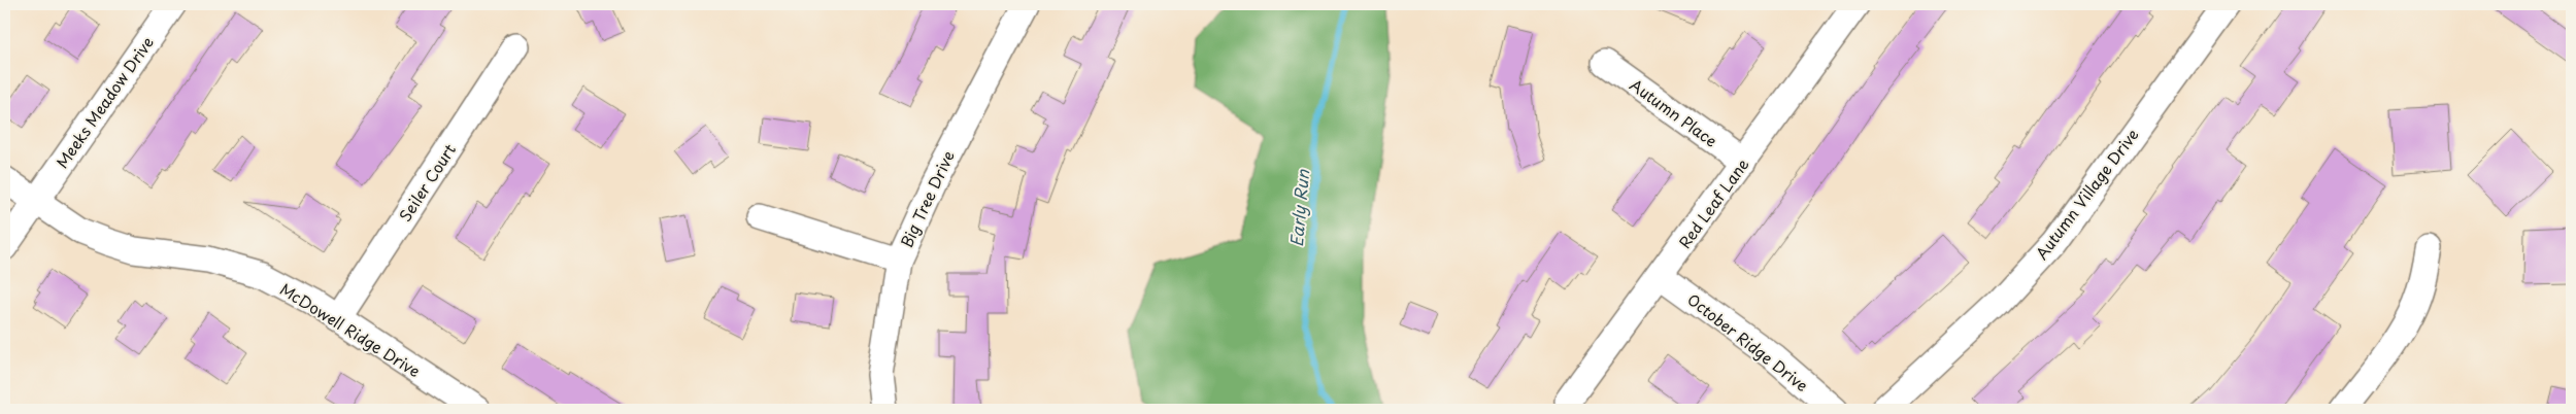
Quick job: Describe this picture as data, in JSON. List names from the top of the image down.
{
  "streets": {
    "street": [
      "Meeks Meadow Drive",
      "Autumn Place",
      "Seiler Court",
      "Autumn Village Drive",
      "Big Tree Drive",
      "Red Leaf Lane",
      "McDowell Ridge Drive",
      "October Ridge Drive"
    ]
  },
  "crossings": [
    ["Meeks Meadow Drive", "McDowell Ridge Drive"],
    ["Autumn Place", "Red Leaf Lane"],
    ["Seiler Court", "McDowell Ridge Drive"],
    ["Red Leaf Lane", "October Ridge Drive"]
  ],
  "water": ["Early Run"]
}
